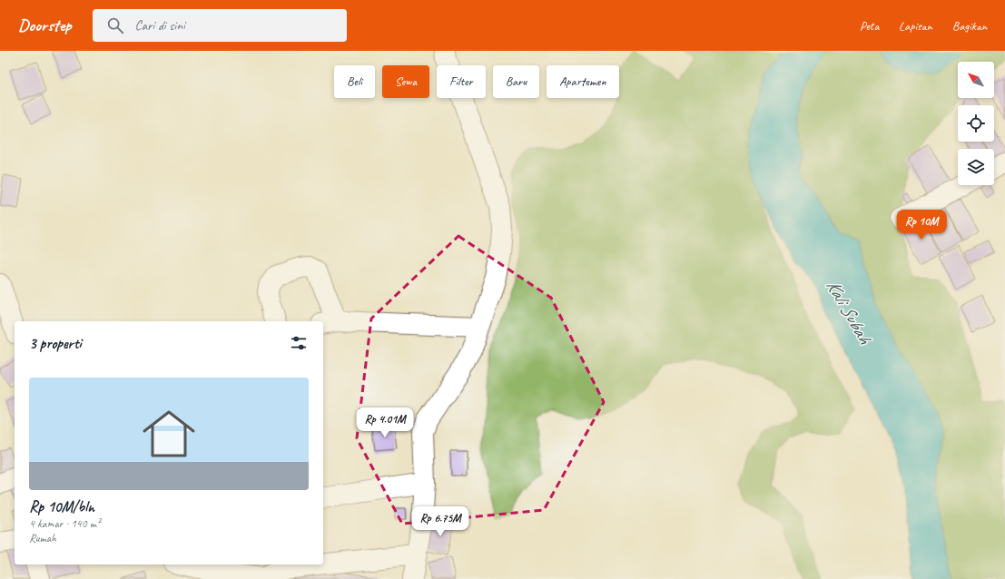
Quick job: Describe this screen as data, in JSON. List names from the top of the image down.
{
  "water": ["Kali Subah"],
  "north": "top left",
  "page": {
    "header": "Doorstep",
    "search": "Cari di sini",
    "nav": ["Peta", "Lapisan", "Bagikan"],
    "chip": [
      "Beli",
      "Sewa",
      "Filter",
      "Baru",
      "Apartemen"
    ],
    "price": ["Rp 10M", "Rp 4.01M", "Rp 6.75M"],
    "heading": "3 properti",
    "list": [
      {
        "name": "Rp 10M/bln",
        "note": "4 kamar · 140 m² · Rumah"
      }
    ]
  }
}
